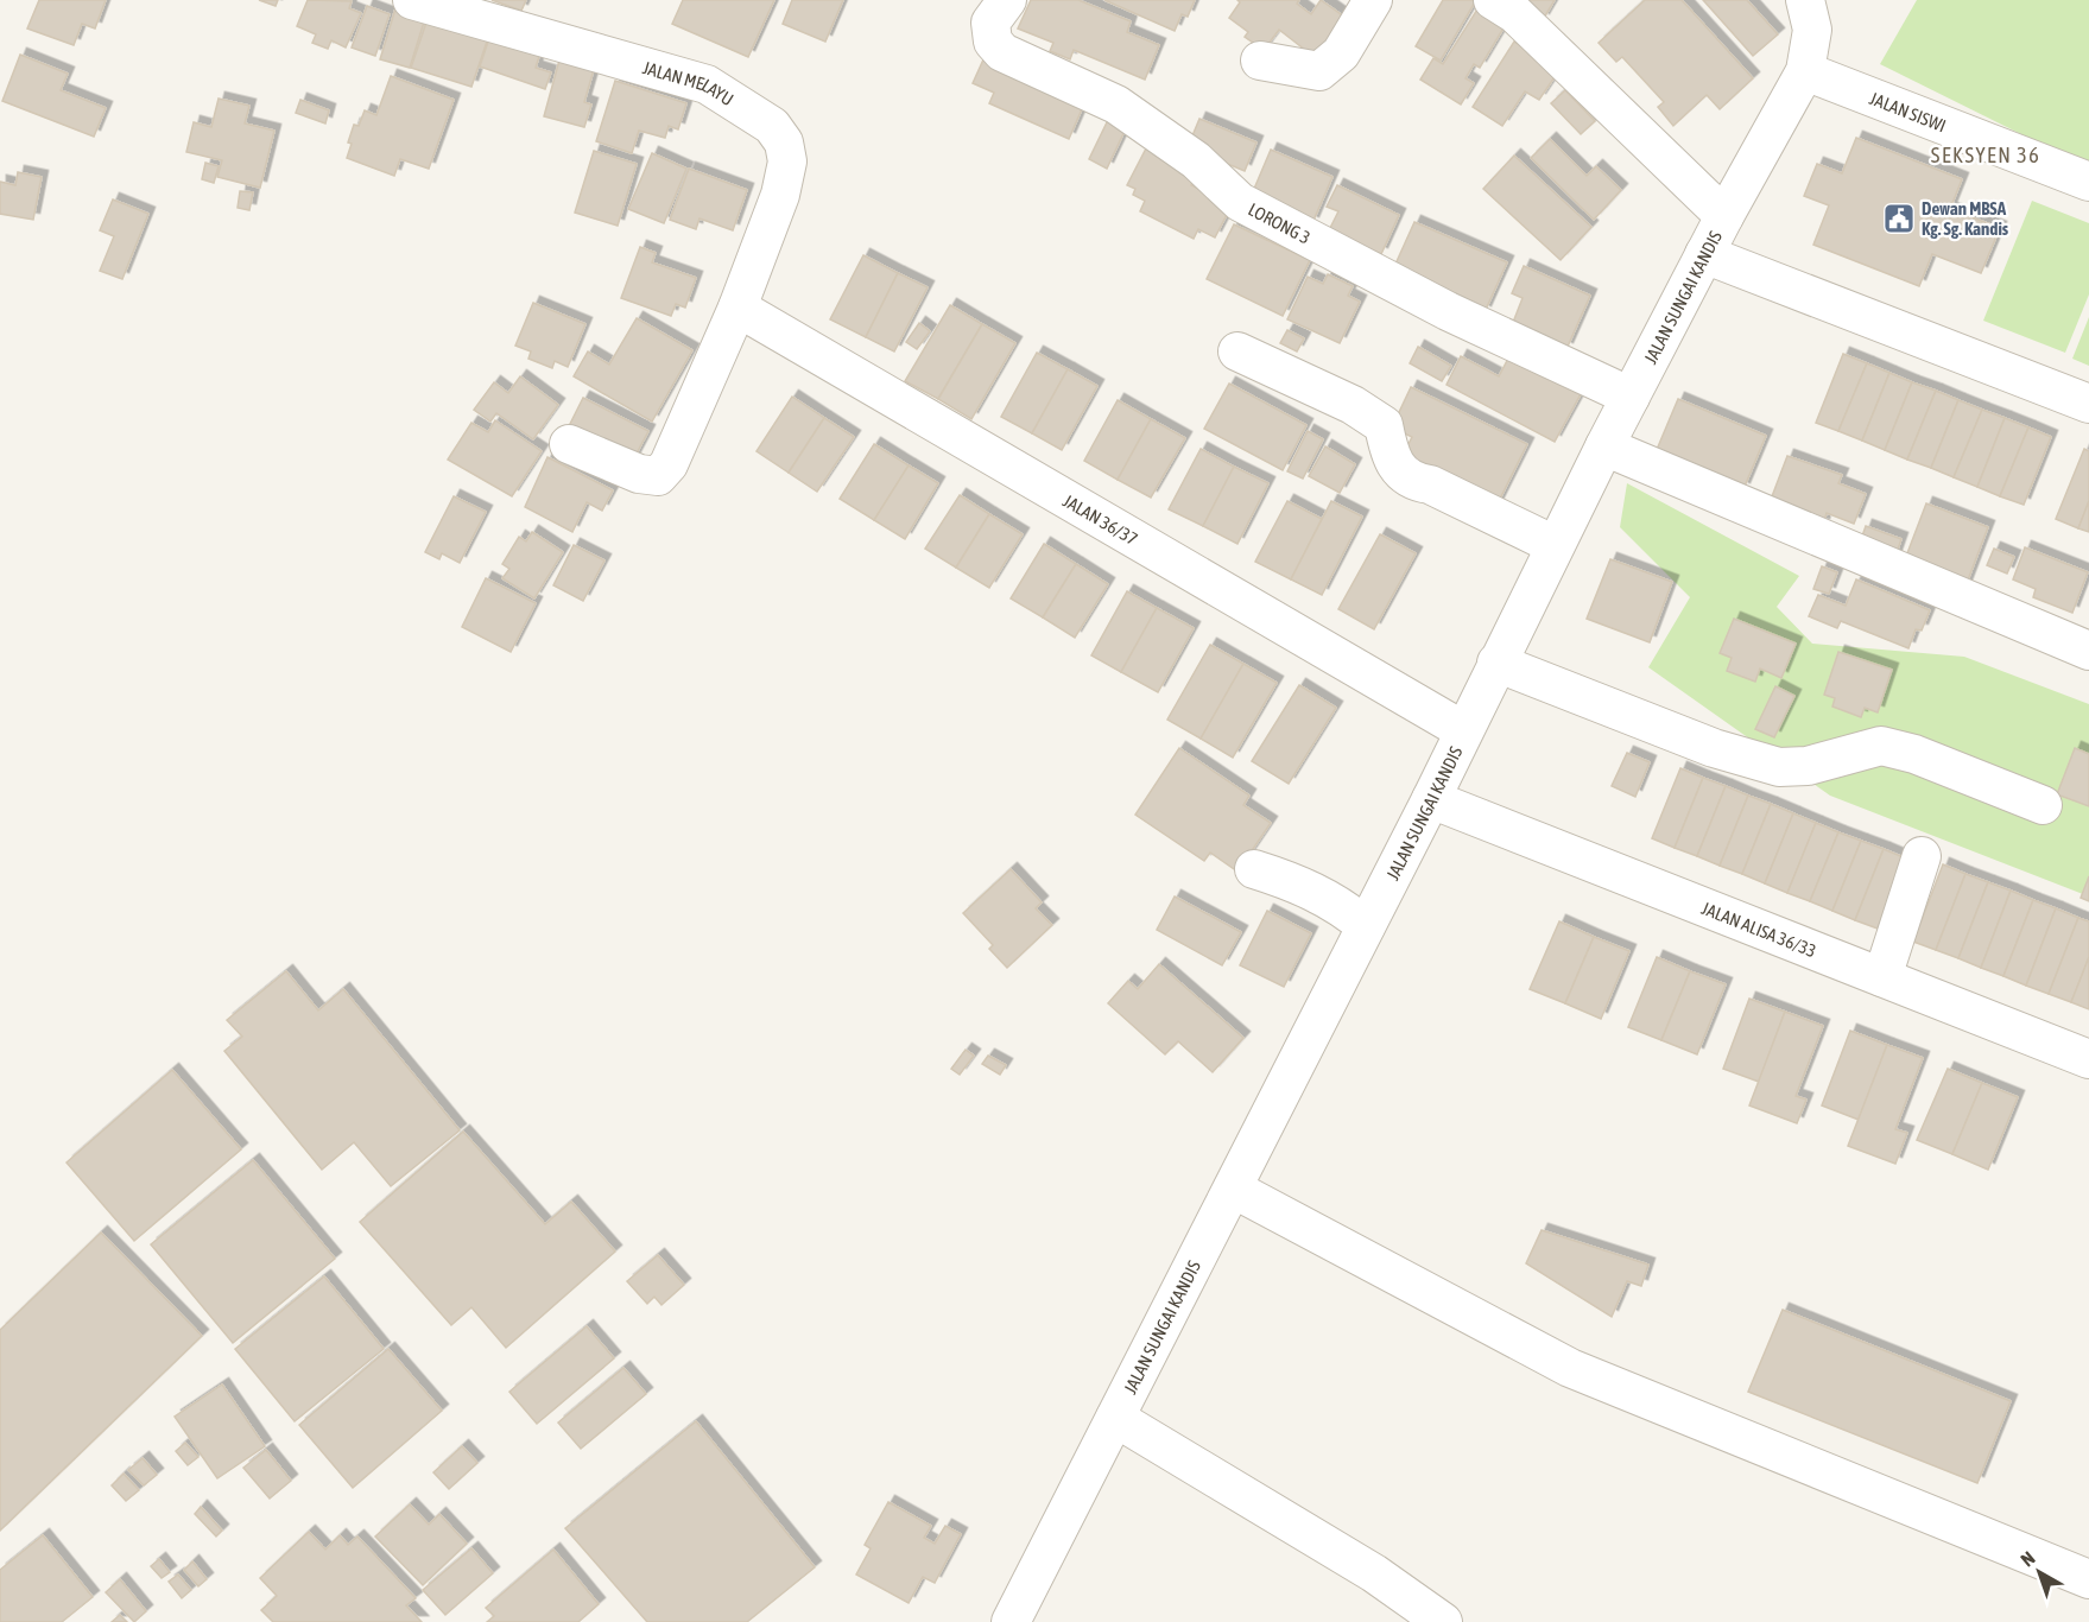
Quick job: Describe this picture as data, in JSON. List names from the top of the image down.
{
  "streets": {
    "street": [
      "JALAN MELAYU",
      "JALAN SISWI",
      "LORONG 3",
      "JALAN SUNGAI KANDIS",
      "JALAN 36/37",
      "JALAN ALISA 36/33"
    ]
  },
  "crossings": [
    ["JALAN MELAYU", "JALAN 36/37"],
    ["JALAN SISWI", "JALAN SUNGAI KANDIS"],
    ["LORONG 3", "JALAN SUNGAI KANDIS"],
    ["JALAN SUNGAI KANDIS", "JALAN 36/37"],
    ["JALAN SUNGAI KANDIS", "JALAN ALISA 36/33"]
  ],
  "districts": ["SEKSYEN 36"],
  "places": {
    "public building": ["Dewan MBSA Kg. Sg. Kandis"]
  },
  "north": "top left"
}
